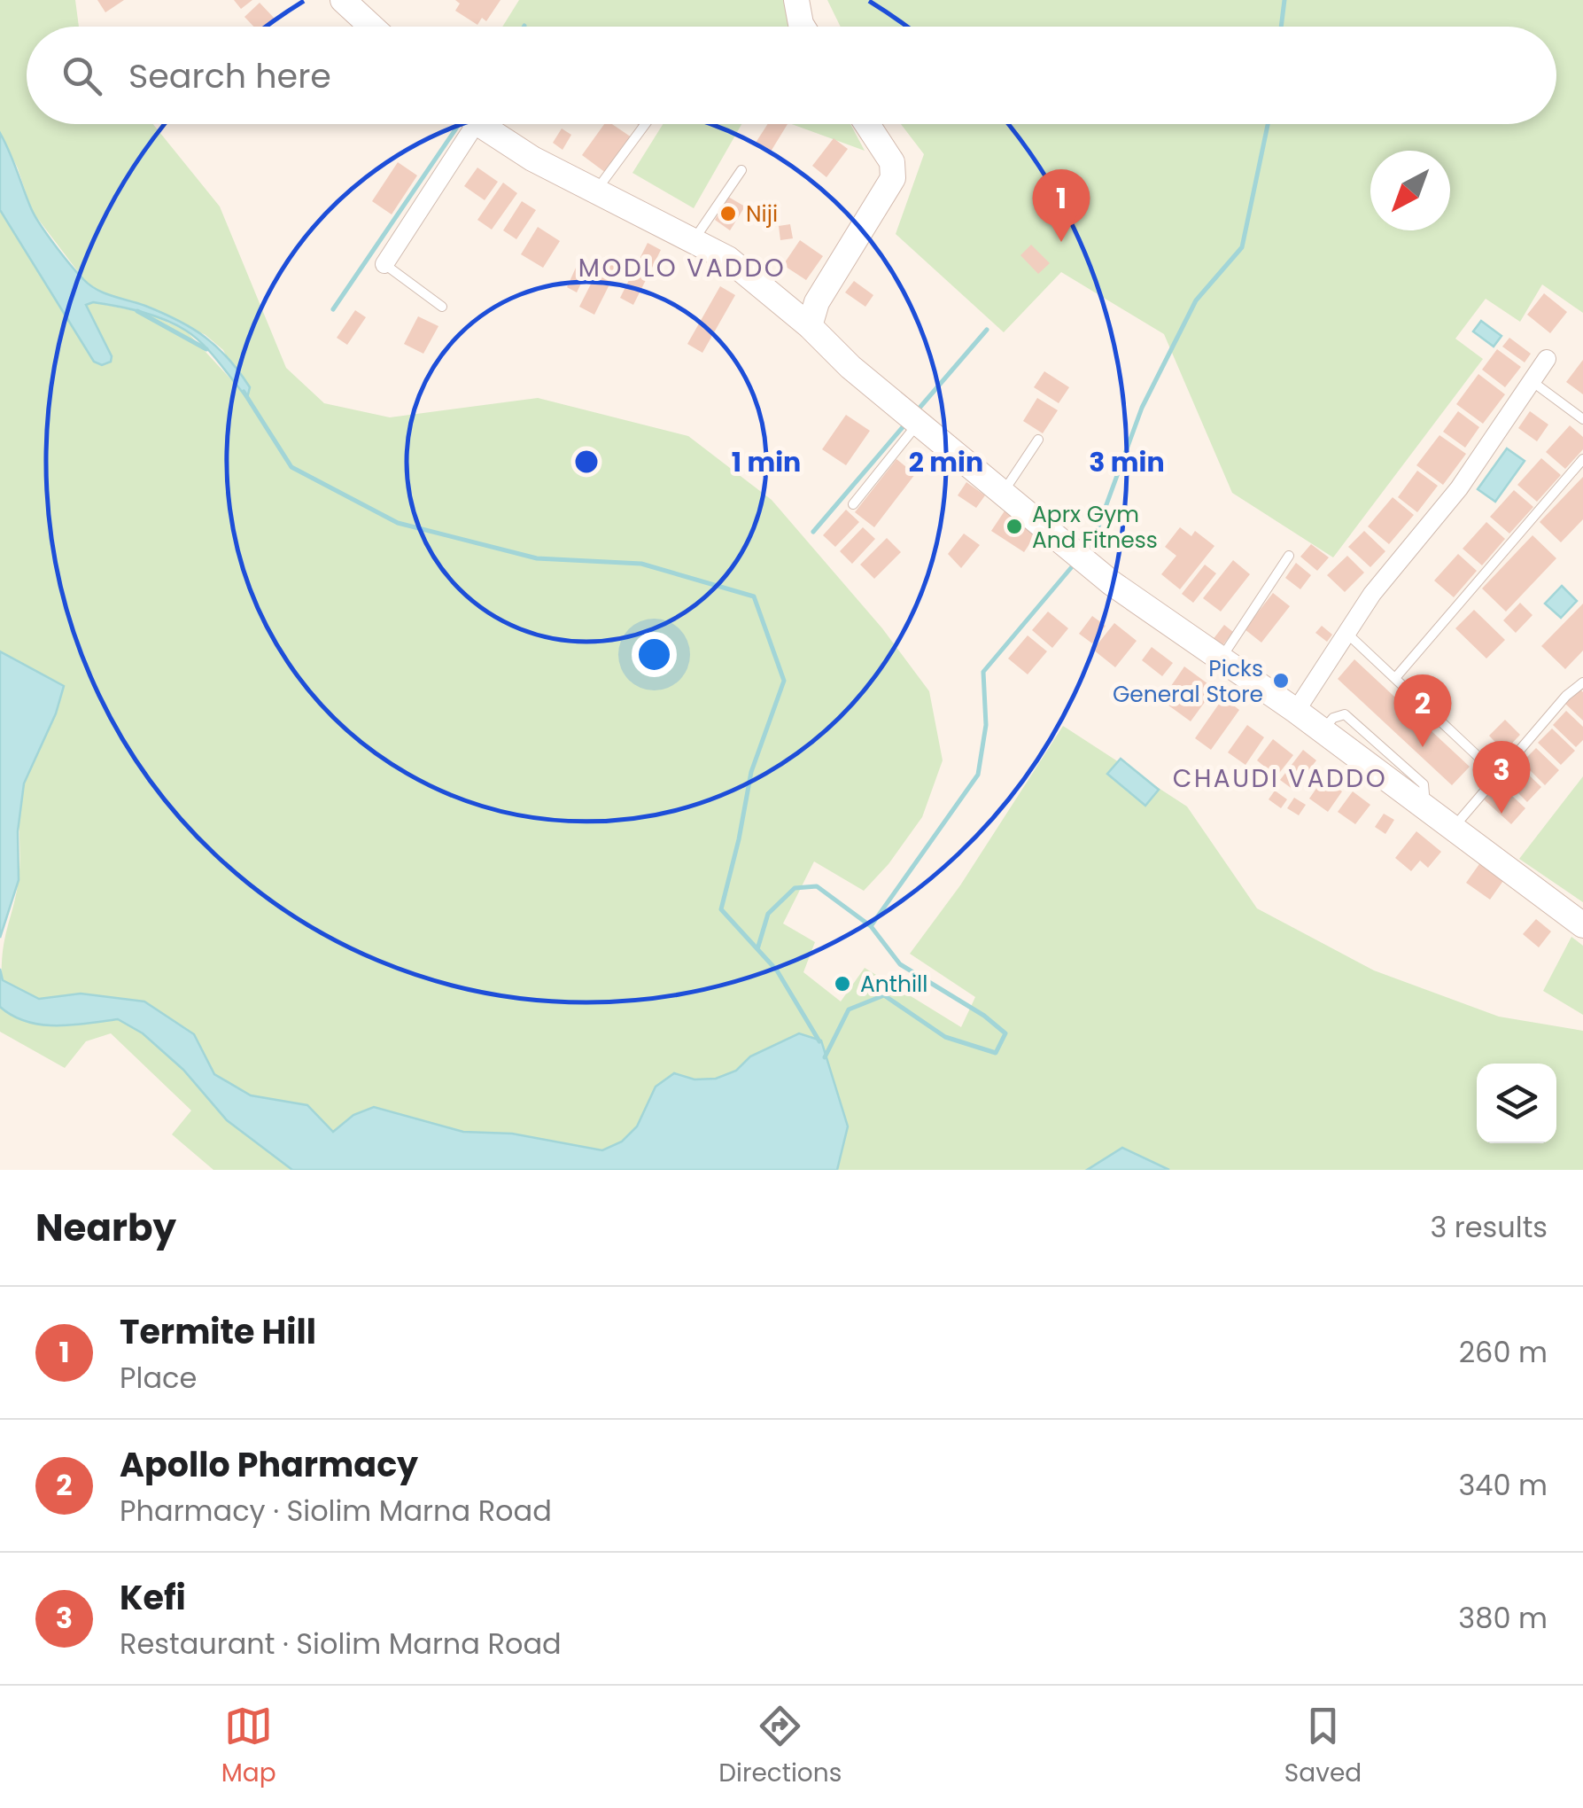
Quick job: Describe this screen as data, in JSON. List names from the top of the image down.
{
  "districts": ["MODLO VADDO", "CHAUDI VADDO"],
  "places": [
    "Niji",
    "Aprx Gym And Fitness",
    "Picks General Store",
    "Anthill"
  ],
  "north": "bottom left",
  "page": {
    "search": "Search here",
    "pins": ["1", "2", "3"],
    "heading": ["Nearby", "3 results"],
    "list": [
      {
        "mark": "1",
        "name": "Termite Hill",
        "note": "Place",
        "value": "260 m"
      },
      {
        "mark": "2",
        "name": "Apollo Pharmacy",
        "note": "Pharmacy · Siolim Marna Road",
        "value": "340 m"
      },
      {
        "mark": "3",
        "name": "Kefi",
        "note": "Restaurant · Siolim Marna Road",
        "value": "380 m"
      }
    ],
    "nav": ["Map", "Directions", "Saved"]
  },
  "rings": ["1 min", "2 min", "3 min"]
}
